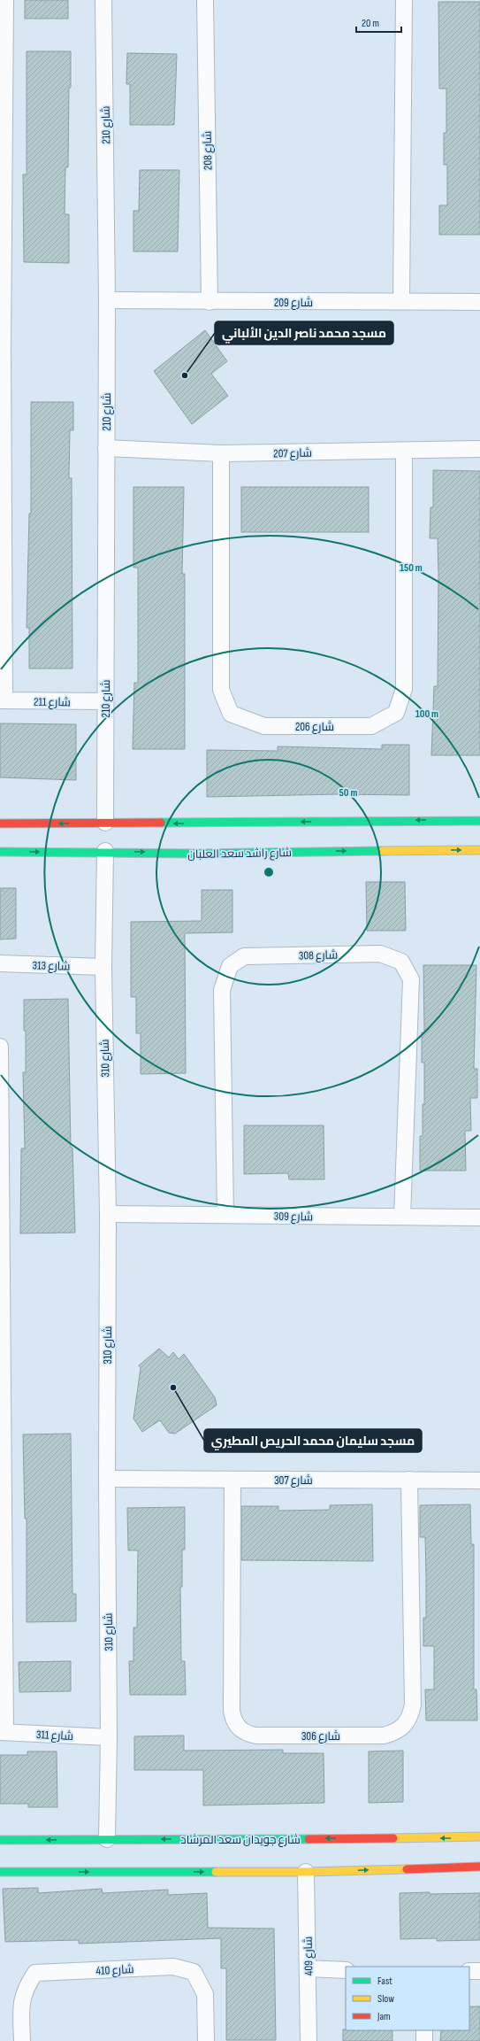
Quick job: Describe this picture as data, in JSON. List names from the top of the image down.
{
  "streets": {
    "main road": ["شارع راشد سعد العلبان", "شارع جويدان سعد المرشاد"],
    "street": [
      "شارع 210",
      "شارع 208",
      "شارع 209",
      "شارع 207",
      "شارع 211",
      "شارع 206",
      "شارع 308",
      "شارع 313",
      "شارع 310",
      "شارع 309",
      "شارع 307",
      "شارع 311",
      "شارع 306",
      "شارع 409",
      "شارع 410"
    ]
  },
  "crossings": [
    ["شارع 210", "شارع 209"],
    ["شارع 210", "شارع 207"],
    ["شارع 210", "شارع 211"],
    ["شارع 208", "شارع 209"],
    ["شارع 207", "شارع 206"],
    ["شارع راشد سعد العلبان", "شارع 310"],
    ["شارع 308", "شارع 309"],
    ["شارع 313", "شارع 310"],
    ["شارع 310", "شارع 309"],
    ["شارع 310", "شارع 307"],
    ["شارع 310", "شارع 311"],
    ["شارع 310", "شارع جويدان سعد المرشاد"],
    ["شارع 307", "شارع 306"]
  ],
  "places": ["مسجد محمد ناصر الدين الألباني", "مسجد سليمان محمد الحريص المطيري"],
  "legend": ["Fast", "Slow", "Jam"],
  "scale_bar": "20 m",
  "rings": ["150 m", "100 m", "50 m"]
}
